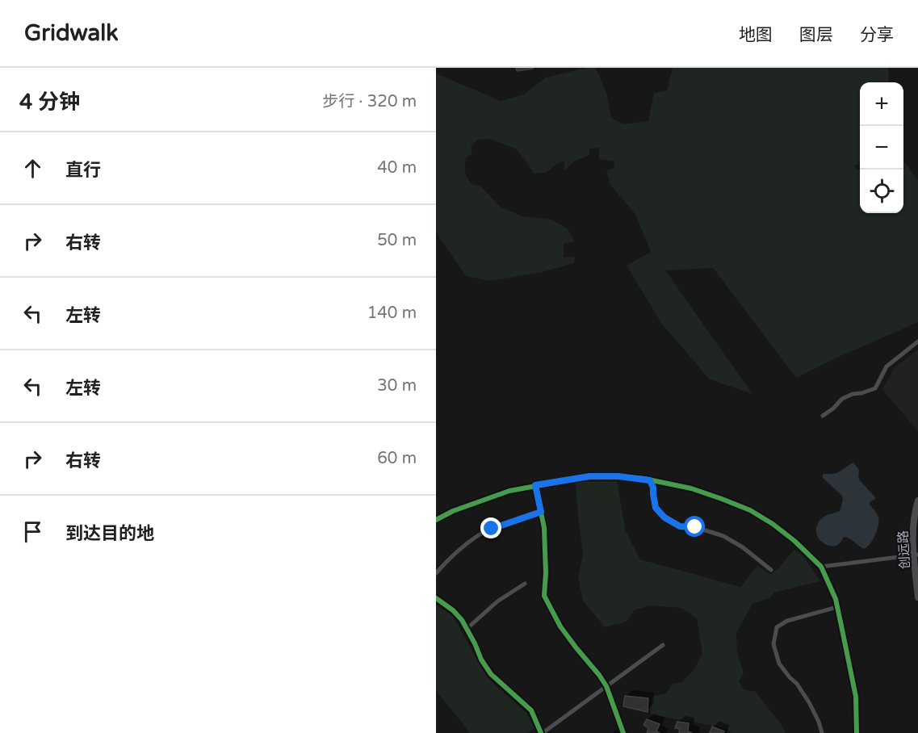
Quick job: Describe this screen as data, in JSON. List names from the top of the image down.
{
  "streets": {
    "main road": ["创远路"]
  },
  "page": {
    "header": "Gridwalk",
    "nav": ["地图", "图层", "分享"],
    "heading": ["4 分钟", "步行 · 320 m"],
    "map_buttons": ["+", "−"],
    "list": [
      ["直行", "40 m"],
      ["右转", "50 m"],
      ["左转", "140 m"],
      ["左转", "30 m"],
      ["右转", "60 m"],
      "到达目的地"
    ]
  }
}
